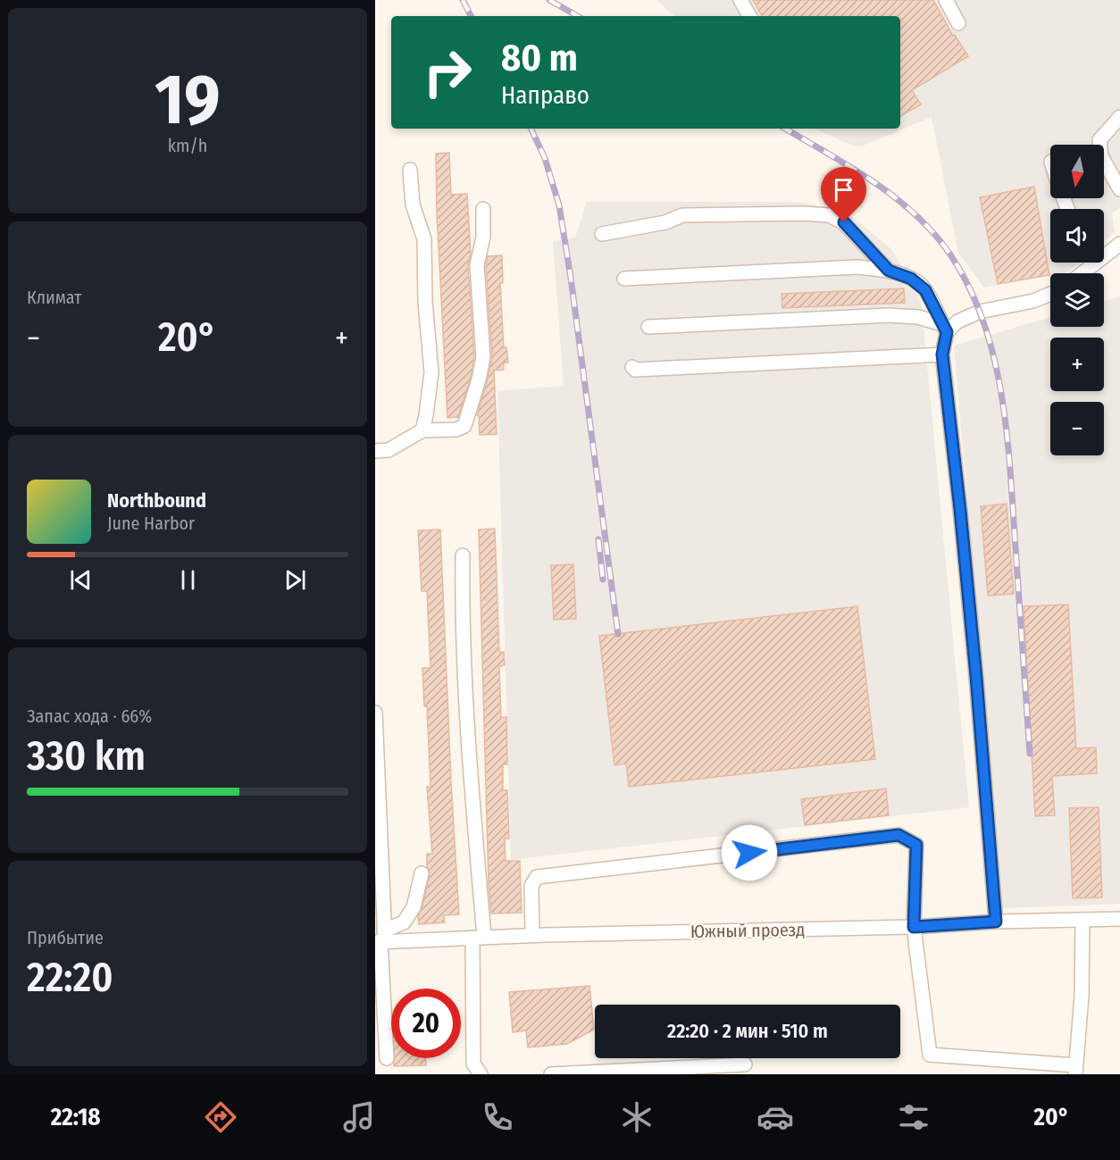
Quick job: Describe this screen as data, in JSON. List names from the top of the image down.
{
  "streets": {
    "street": ["Южный проезд"]
  },
  "north": "bottom",
  "page": {
    "tile": [
      ["19", "km/h"],
      "Климат",
      ["Запас хода · 66%", "330 km"],
      ["Прибытие", "22:20"]
    ],
    "turn": ["80 m", "Направо"],
    "map_buttons": ["+", "−"],
    "heat": ["−", "20°", "+"],
    "song": ["Northbound", "June Harbor"],
    "limit": "20",
    "trip": "22:20 · 2 мин · 510 m",
    "tabs": ["22:18", "20°"]
  }
}
